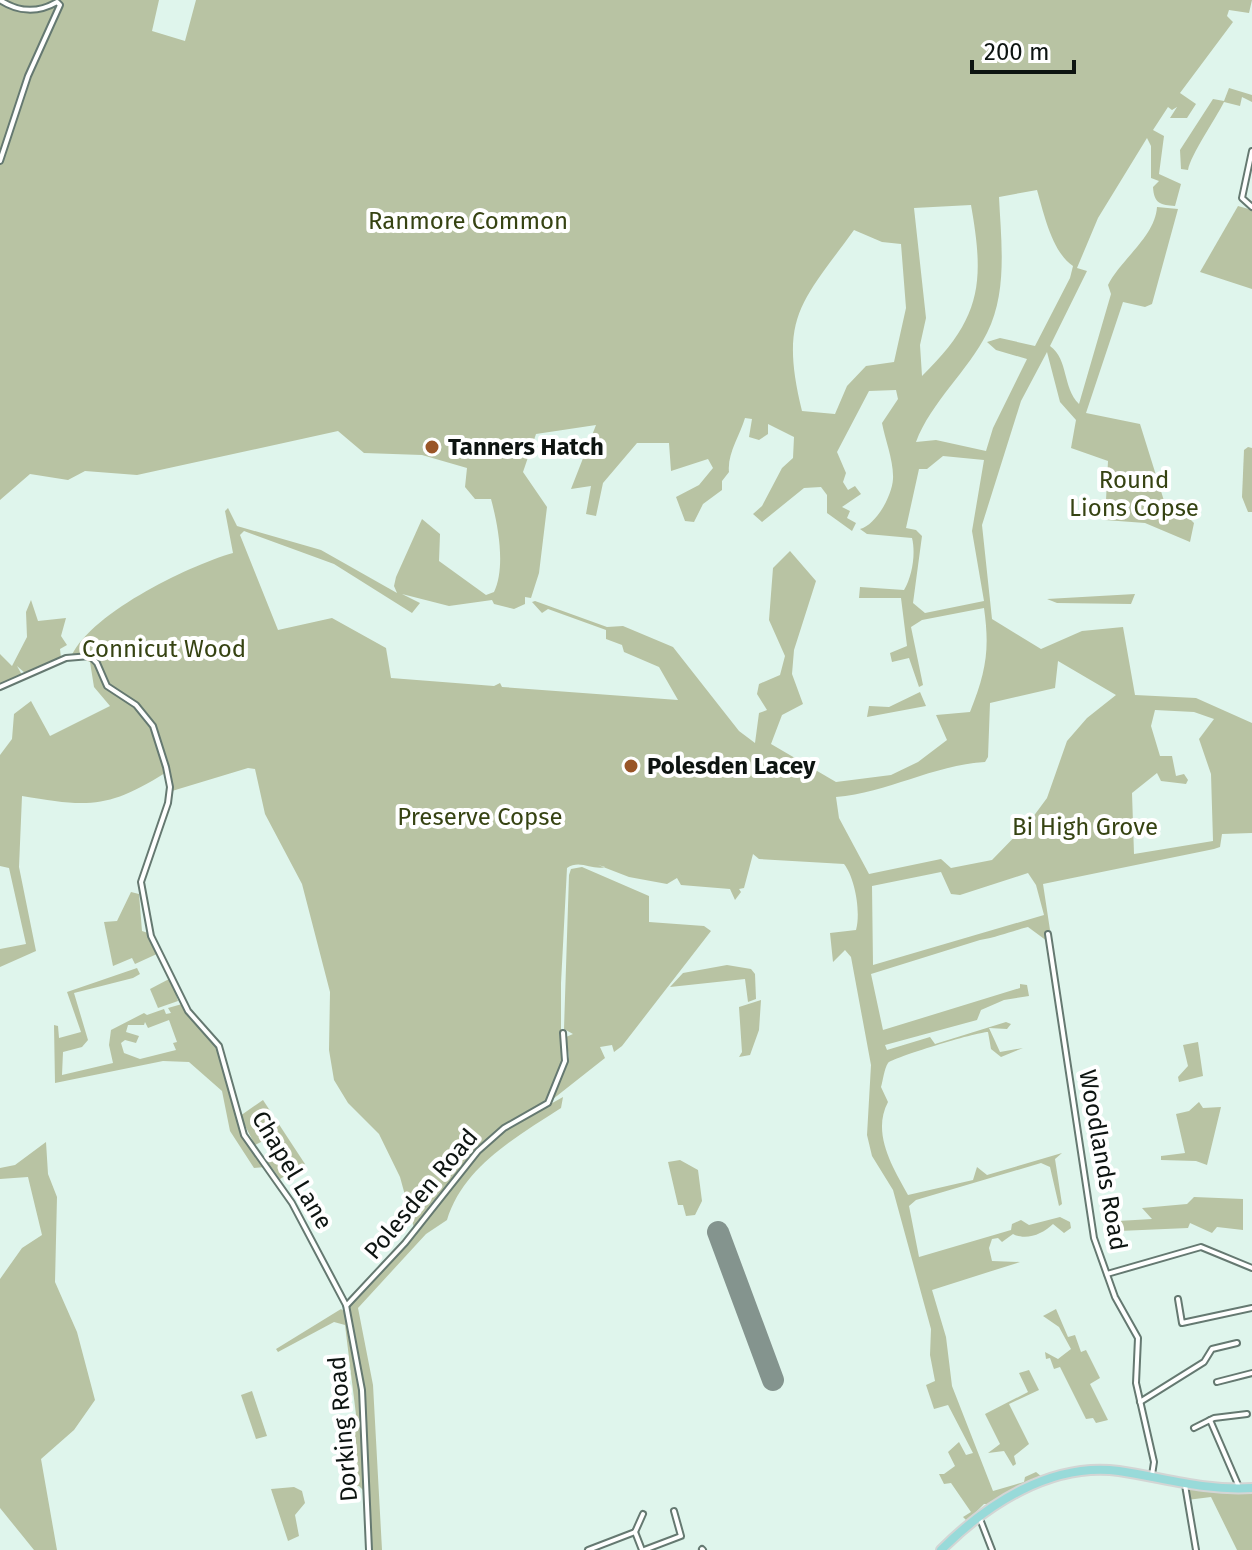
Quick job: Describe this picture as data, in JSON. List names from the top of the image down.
{
  "streets": {
    "street": [
      "Woodlands Road",
      "Chapel Lane",
      "Polesden Road",
      "Dorking Road"
    ]
  },
  "crossings": [
    ["Chapel Lane", "Polesden Road"],
    ["Chapel Lane", "Dorking Road"],
    ["Polesden Road", "Dorking Road"]
  ],
  "parks": [
    "Ranmore Common",
    "Round Lions Copse",
    "Connicut Wood",
    "Preserve Copse",
    "Bi High Grove"
  ],
  "places": ["Tanners Hatch", "Polesden Lacey"],
  "scale_bar": "200 m"
}
